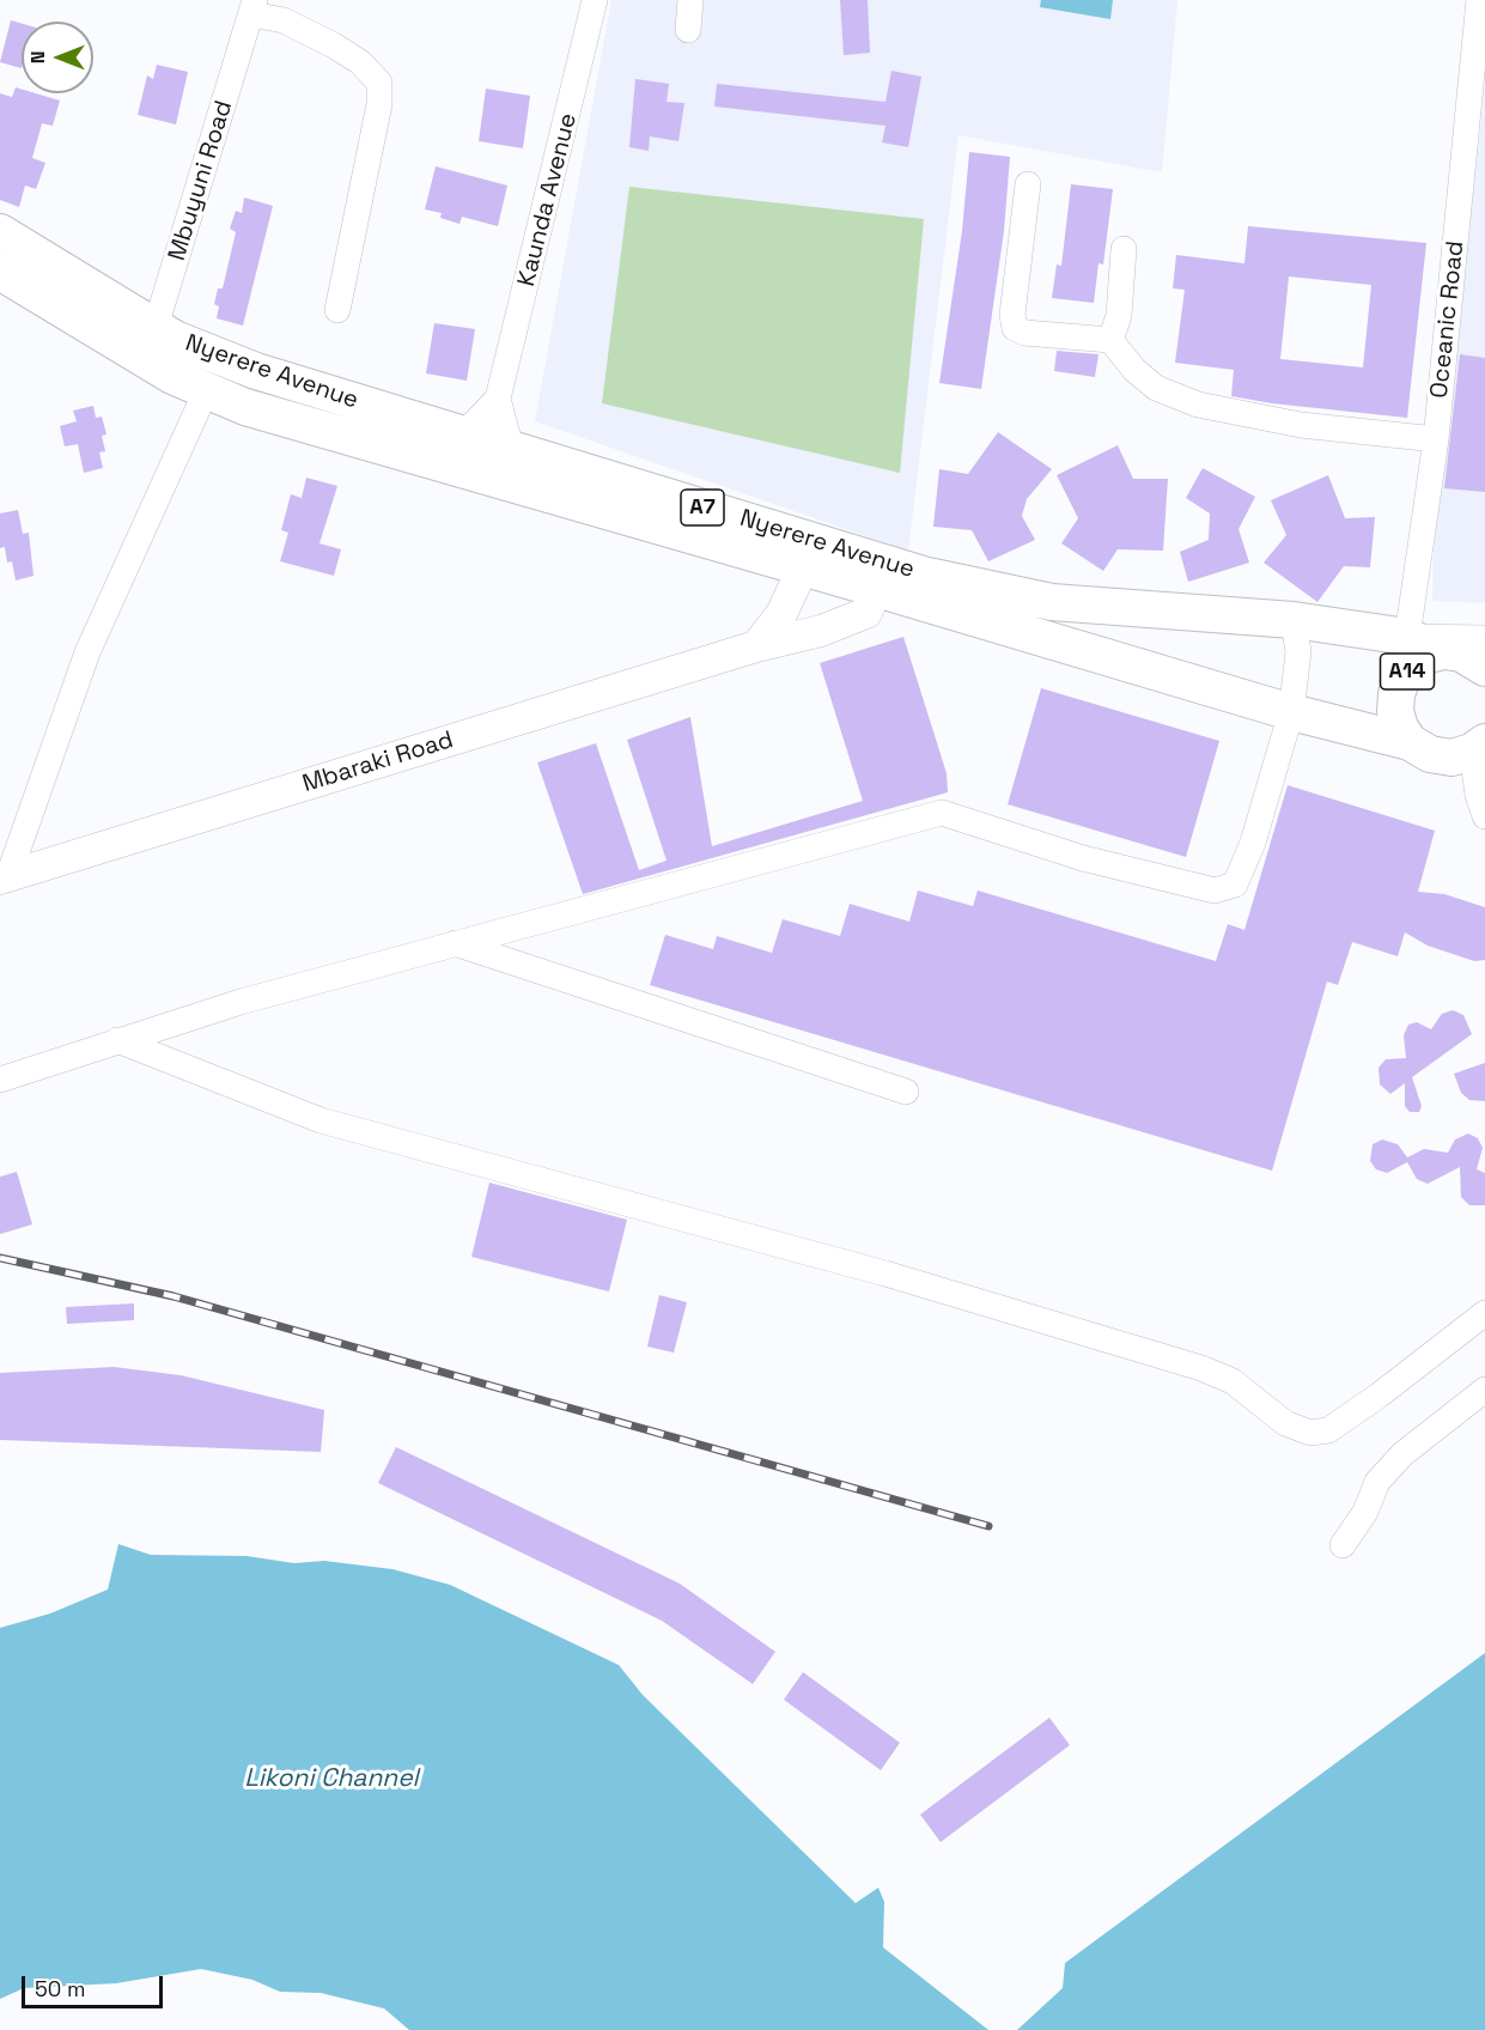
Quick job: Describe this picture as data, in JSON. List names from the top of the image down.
{
  "streets": {
    "highway": ["Nyerere Avenue", "A7", "A14"],
    "main road": ["Mbaraki Road"],
    "street": ["Mbuyuni Road", "Kaunda Avenue", "Oceanic Road"]
  },
  "crossings": [
    ["Mbuyuni Road", "Nyerere Avenue"],
    ["Kaunda Avenue", "Nyerere Avenue"],
    ["Oceanic Road", "Nyerere Avenue"],
    ["Nyerere Avenue", "A14"],
    ["Nyerere Avenue", "Mbaraki Road"]
  ],
  "water": ["Likoni Channel"],
  "scale_bar": "50 m",
  "north": "left"
}
